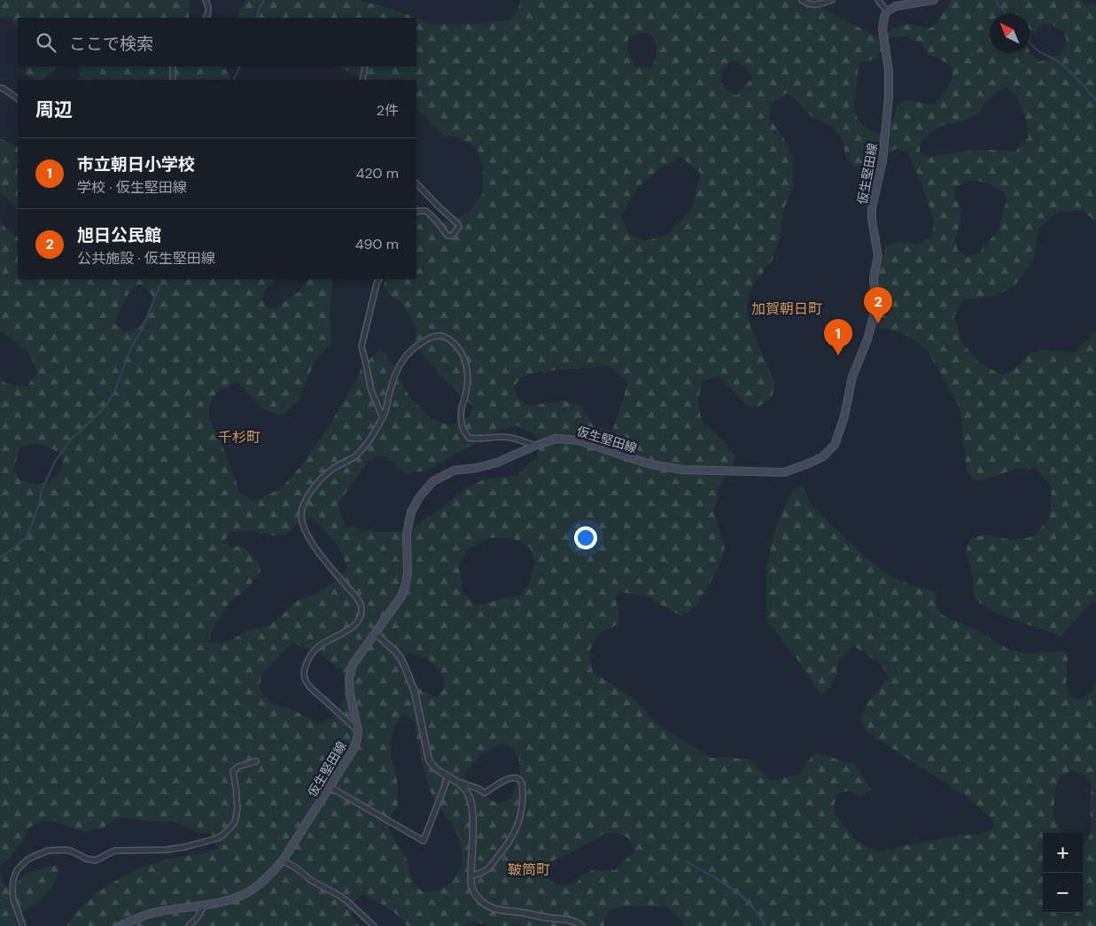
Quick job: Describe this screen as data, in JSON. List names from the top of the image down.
{
  "streets": {
    "main road": ["仮生堅田線"]
  },
  "districts": ["加賀朝日町", "千杉町", "鞁筒町"],
  "north": "top left",
  "page": {
    "search": "ここで検索",
    "heading": ["周辺", "2件"],
    "list": [
      {
        "mark": "1",
        "name": "市立朝日小学校",
        "note": "学校 · 仮生堅田線",
        "value": "420 m"
      },
      {
        "mark": "2",
        "name": "旭日公民館",
        "note": "公共施設 · 仮生堅田線",
        "value": "490 m"
      }
    ],
    "pins": ["2", "1"],
    "map_buttons": ["+", "−"]
  }
}
